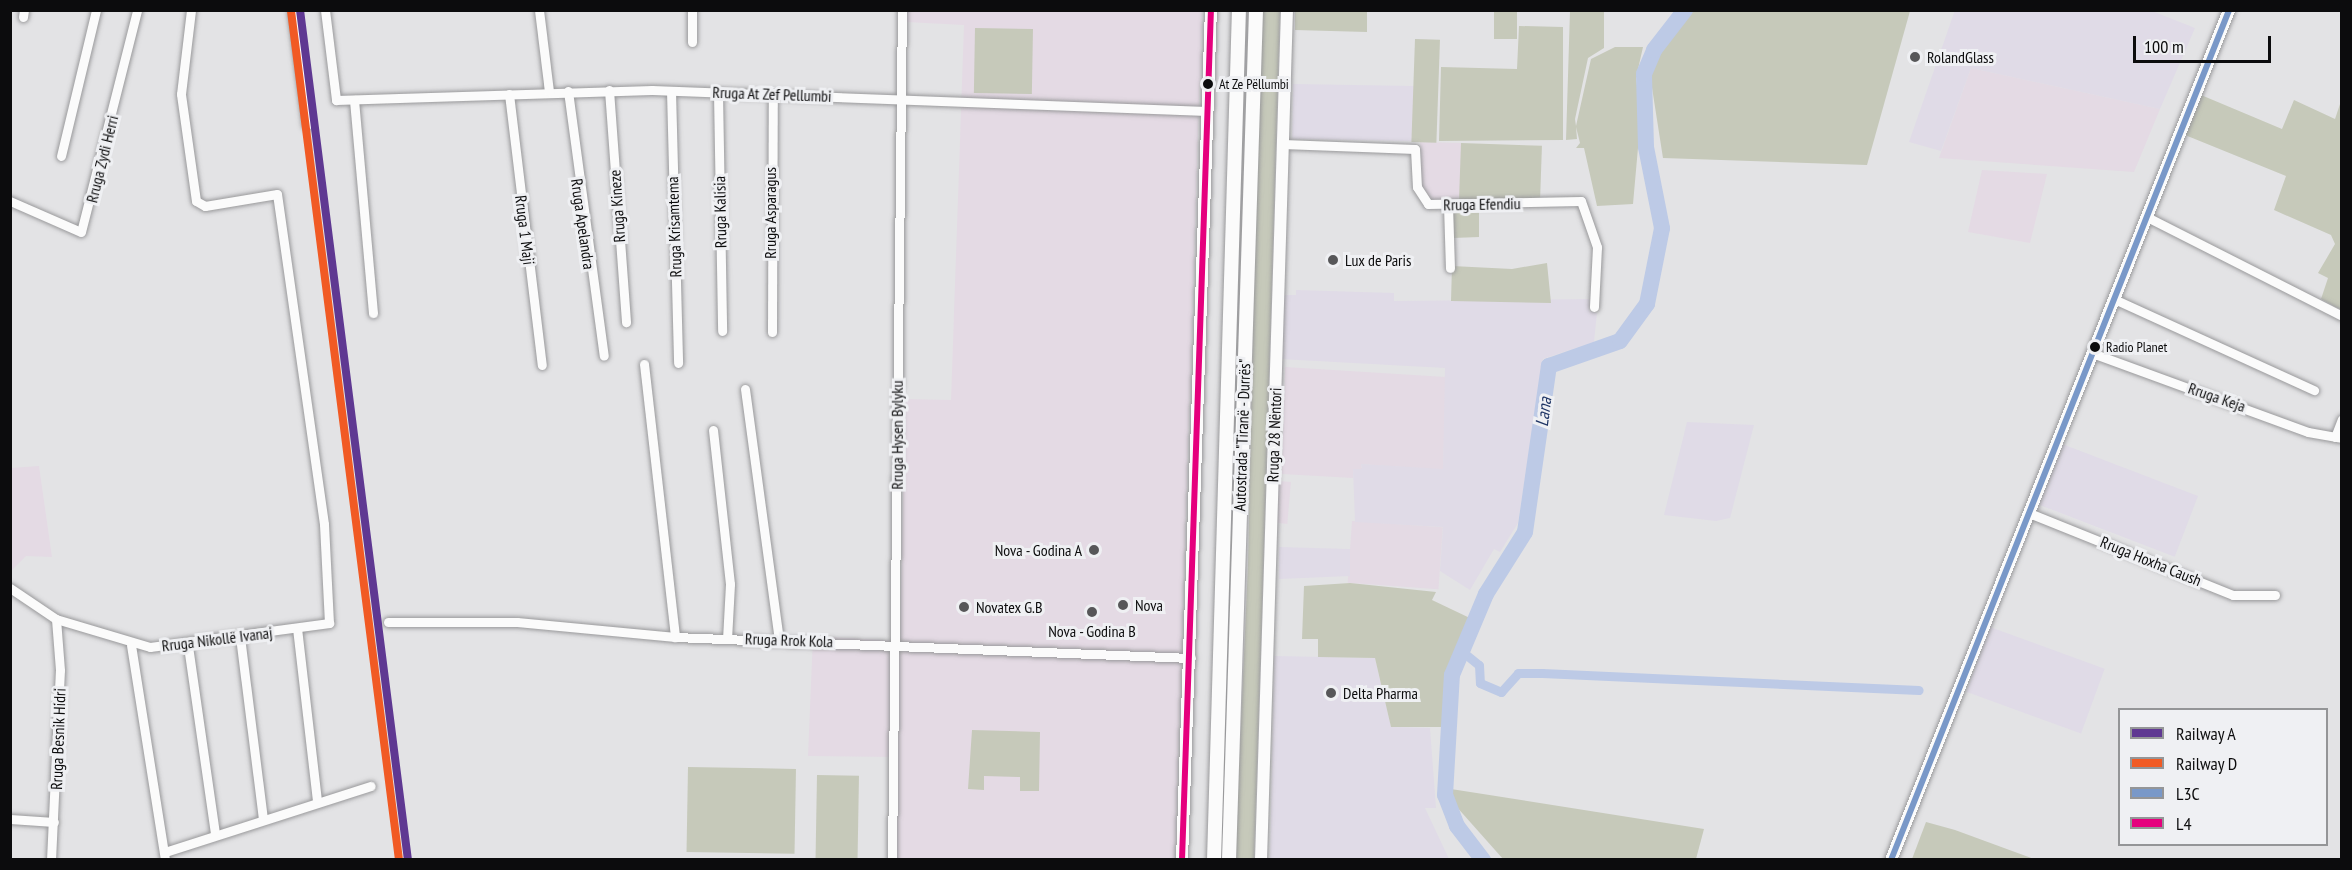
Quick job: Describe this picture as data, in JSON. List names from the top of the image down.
{
  "streets": {
    "highway": ["Autostrada \"Tiranë - Durrës\""],
    "main road": ["Rruga 28 Nëntori"],
    "street": [
      "Rruga At Zef Pellumbi",
      "Rruga Zydi Herri",
      "Rruga Efendiu",
      "Rruga Kineze",
      "Rruga Kalisia",
      "Rruga Asparagus",
      "Rruga Apelandra",
      "Rruga Krisamtema",
      "Rruga 1 Maji",
      "Rruga Keja",
      "Rruga Hysen Bylyku",
      "Rruga Hoxha Caush",
      "Rruga Nikollë Ivanaj",
      "Rruga Rrok Kola",
      "Rruga Besnik Hidri"
    ]
  },
  "crossings": [
    ["Rruga At Zef Pellumbi", "Rruga Kineze"],
    ["Rruga At Zef Pellumbi", "Rruga Kalisia"],
    ["Rruga At Zef Pellumbi", "Rruga Asparagus"],
    ["Rruga At Zef Pellumbi", "Rruga Apelandra"],
    ["Rruga At Zef Pellumbi", "Rruga Krisamtema"],
    ["Rruga At Zef Pellumbi", "Rruga 1 Maji"],
    ["Rruga At Zef Pellumbi", "Rruga Hysen Bylyku"],
    ["Rruga Efendiu", "Rruga 28 Nëntori"],
    ["Rruga Hysen Bylyku", "Rruga Rrok Kola"],
    ["Rruga Nikollë Ivanaj", "Rruga Besnik Hidri"]
  ],
  "water": ["Lana"],
  "places": [
    "RolandGlass",
    "At Ze Pëllumbi",
    "Lux de Paris",
    "Radio Planet",
    "Nova - Godina A",
    "Nova",
    "Novatex G.B",
    "Nova - Godina B",
    "Delta Pharma"
  ],
  "lines": [
    "rail line A",
    "transit line L3C",
    "transit line L4",
    "rail line D"
  ],
  "legend": [
    "Railway A",
    "Railway D",
    "L3C",
    "L4"
  ],
  "scale_bar": "100 m"
}
